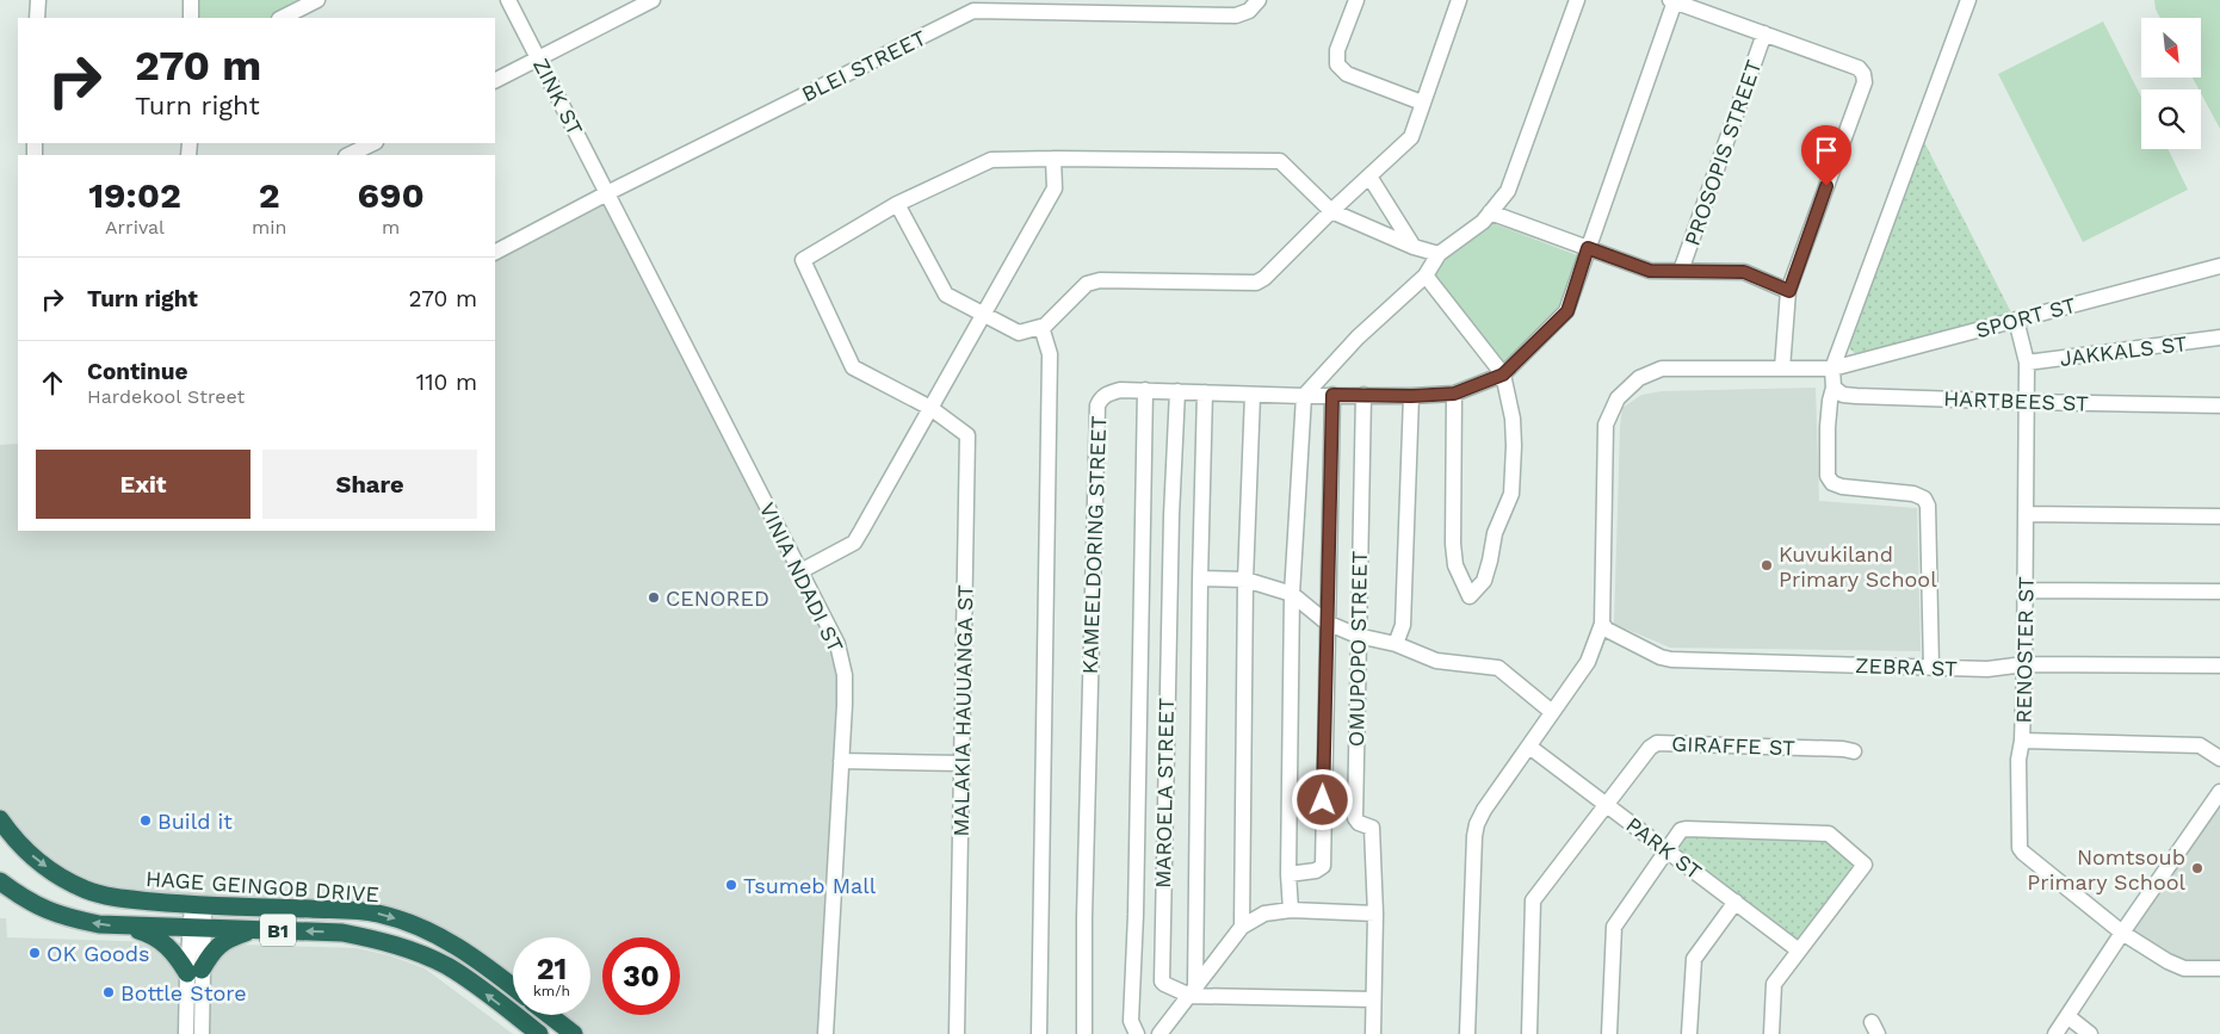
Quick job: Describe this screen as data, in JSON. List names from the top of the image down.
{
  "streets": {
    "highway": ["HAGE GEINGOB DRIVE", "B1"],
    "street": [
      "BLEI STREET",
      "ZINK ST",
      "PROSOPIS STREET",
      "SPORT ST",
      "JAKKALS ST",
      "HARTBEES ST",
      "KAMEELDORING STREET",
      "VINIA NDADI ST",
      "OMUPOPO STREET",
      "RENOSTER ST",
      "ZEBRA ST",
      "MALAKIA HAUUANGA ST",
      "GIRAFFE ST",
      "MAROELA STREET",
      "PARK ST"
    ]
  },
  "crossings": [
    ["BLEI STREET", "ZINK ST"],
    ["BLEI STREET", "VINIA NDADI ST"],
    ["ZINK ST", "VINIA NDADI ST"],
    ["SPORT ST", "RENOSTER ST"],
    ["SPORT ST", "ZEBRA ST"],
    ["JAKKALS ST", "RENOSTER ST"],
    ["HARTBEES ST", "RENOSTER ST"],
    ["KAMEELDORING STREET", "OMUPOPO STREET"],
    ["KAMEELDORING STREET", "MAROELA STREET"],
    ["OMUPOPO STREET", "MAROELA STREET"],
    ["RENOSTER ST", "ZEBRA ST"],
    ["GIRAFFE ST", "PARK ST"]
  ],
  "places": [
    "Kuvukiland Primary School",
    "CENORED",
    "Build it",
    "Nomtsoub Primary School",
    "Tsumeb Mall",
    "OK Goods",
    "Bottle Store"
  ],
  "north": "bottom right",
  "page": {
    "turn": ["270 m", "Turn right"],
    "eta": [
      "19:02",
      "Arrival",
      "2",
      "min",
      "690",
      "m"
    ],
    "list": [
      {
        "name": "Turn right",
        "value": "270 m"
      },
      {
        "name": "Continue",
        "note": "Hardekool Street",
        "value": "110 m"
      }
    ],
    "buttons": ["Exit", "Share"],
    "speed": "21 km/h",
    "limit": "30"
  }
}
